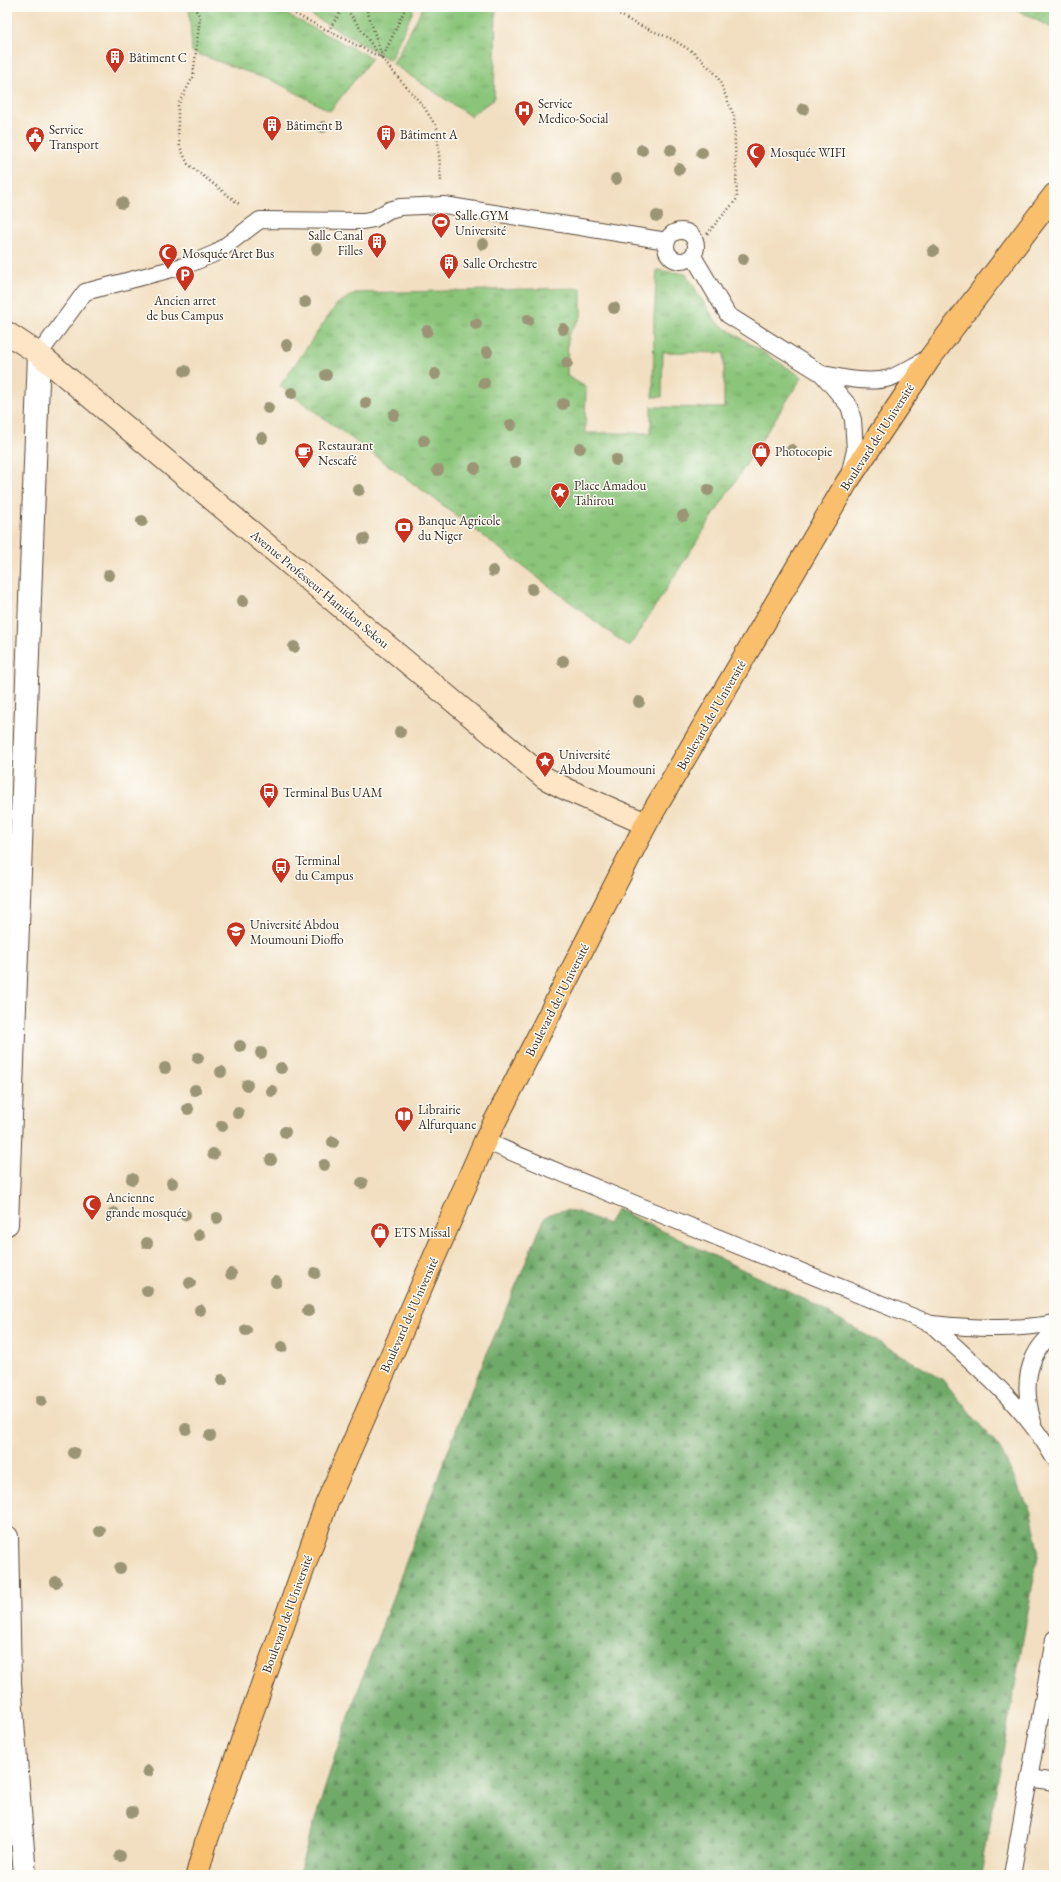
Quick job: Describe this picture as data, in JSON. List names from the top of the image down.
{
  "streets": {
    "main road": ["Boulevard de l'Université"],
    "street": ["Avenue Professeur Hamidou Sekou"]
  },
  "crossings": [
    ["Boulevard de l'Université", "Avenue Professeur Hamidou Sekou"]
  ],
  "places": {
    "building": [
      "Bâtiment C",
      "Bâtiment B",
      "Bâtiment A",
      "Salle Canal Filles",
      "Salle Orchestre"
    ],
    "hospital": ["Service Medico-Social"],
    "public building": ["Service Transport"],
    "mosque": ["Mosquée WIFI", "Mosquée Aret Bus", "Ancienne grande mosquée"],
    "sports": ["Salle GYM Université"],
    "parking": ["Ancien arret de bus Campus"],
    "shop": ["Photocopie", "ETS Missal"],
    "cafe": ["Restaurant Nescafé"],
    "place": ["Place Amadou Tahirou", "Université Abdou Moumouni"],
    "bank": ["Banque Agricole du Niger"],
    "bus stop": ["Terminal Bus UAM", "Terminal du Campus"],
    "school or university": ["Université Abdou Moumouni Dioffo"],
    "library": ["Librairie Alfurquane"]
  }
}
